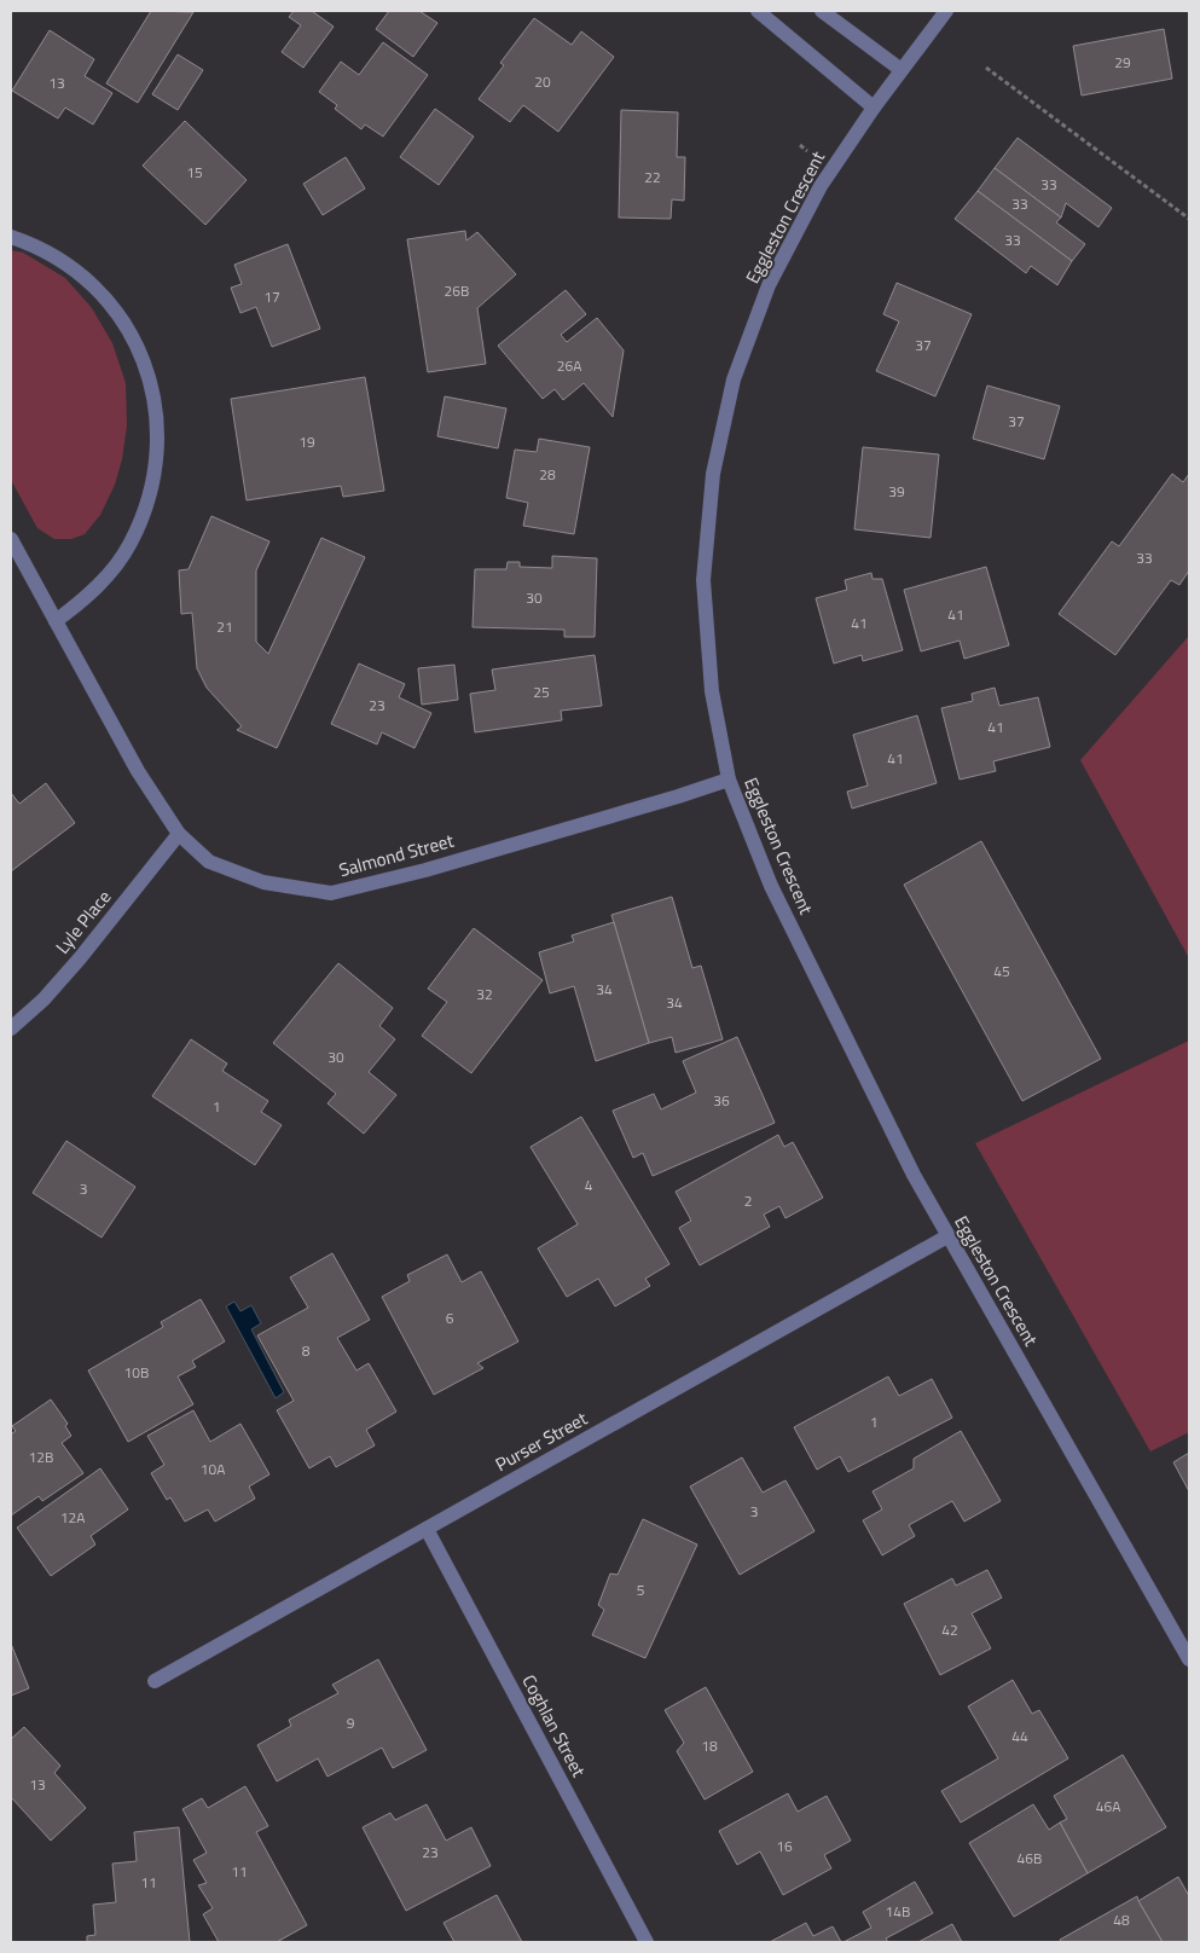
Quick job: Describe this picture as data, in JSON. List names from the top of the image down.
{
  "streets": {
    "street": [
      "Eggleston Crescent",
      "Salmond Street",
      "Lyle Place",
      "Purser Street",
      "Coghlan Street"
    ]
  },
  "crossings": [
    ["Eggleston Crescent", "Salmond Street"],
    ["Eggleston Crescent", "Purser Street"],
    ["Salmond Street", "Lyle Place"],
    ["Purser Street", "Coghlan Street"]
  ],
  "house_numbers": [
    "29",
    "20",
    "13",
    "15",
    "22",
    "33",
    "33",
    "33",
    "26B",
    "17",
    "37",
    "26A",
    "37",
    "19",
    "28",
    "39",
    "33",
    "30",
    "41",
    "41",
    "21",
    "25",
    "23",
    "41",
    "41",
    "45",
    "34",
    "32",
    "34",
    "30",
    "36",
    "1",
    "4",
    "3",
    "2",
    "6",
    "8",
    "10B",
    "1",
    "12B",
    "10A",
    "3",
    "12A",
    "5",
    "42",
    "9",
    "44",
    "18",
    "13",
    "46A",
    "16",
    "23",
    "46B",
    "11",
    "11",
    "14B",
    "48"
  ]
}
